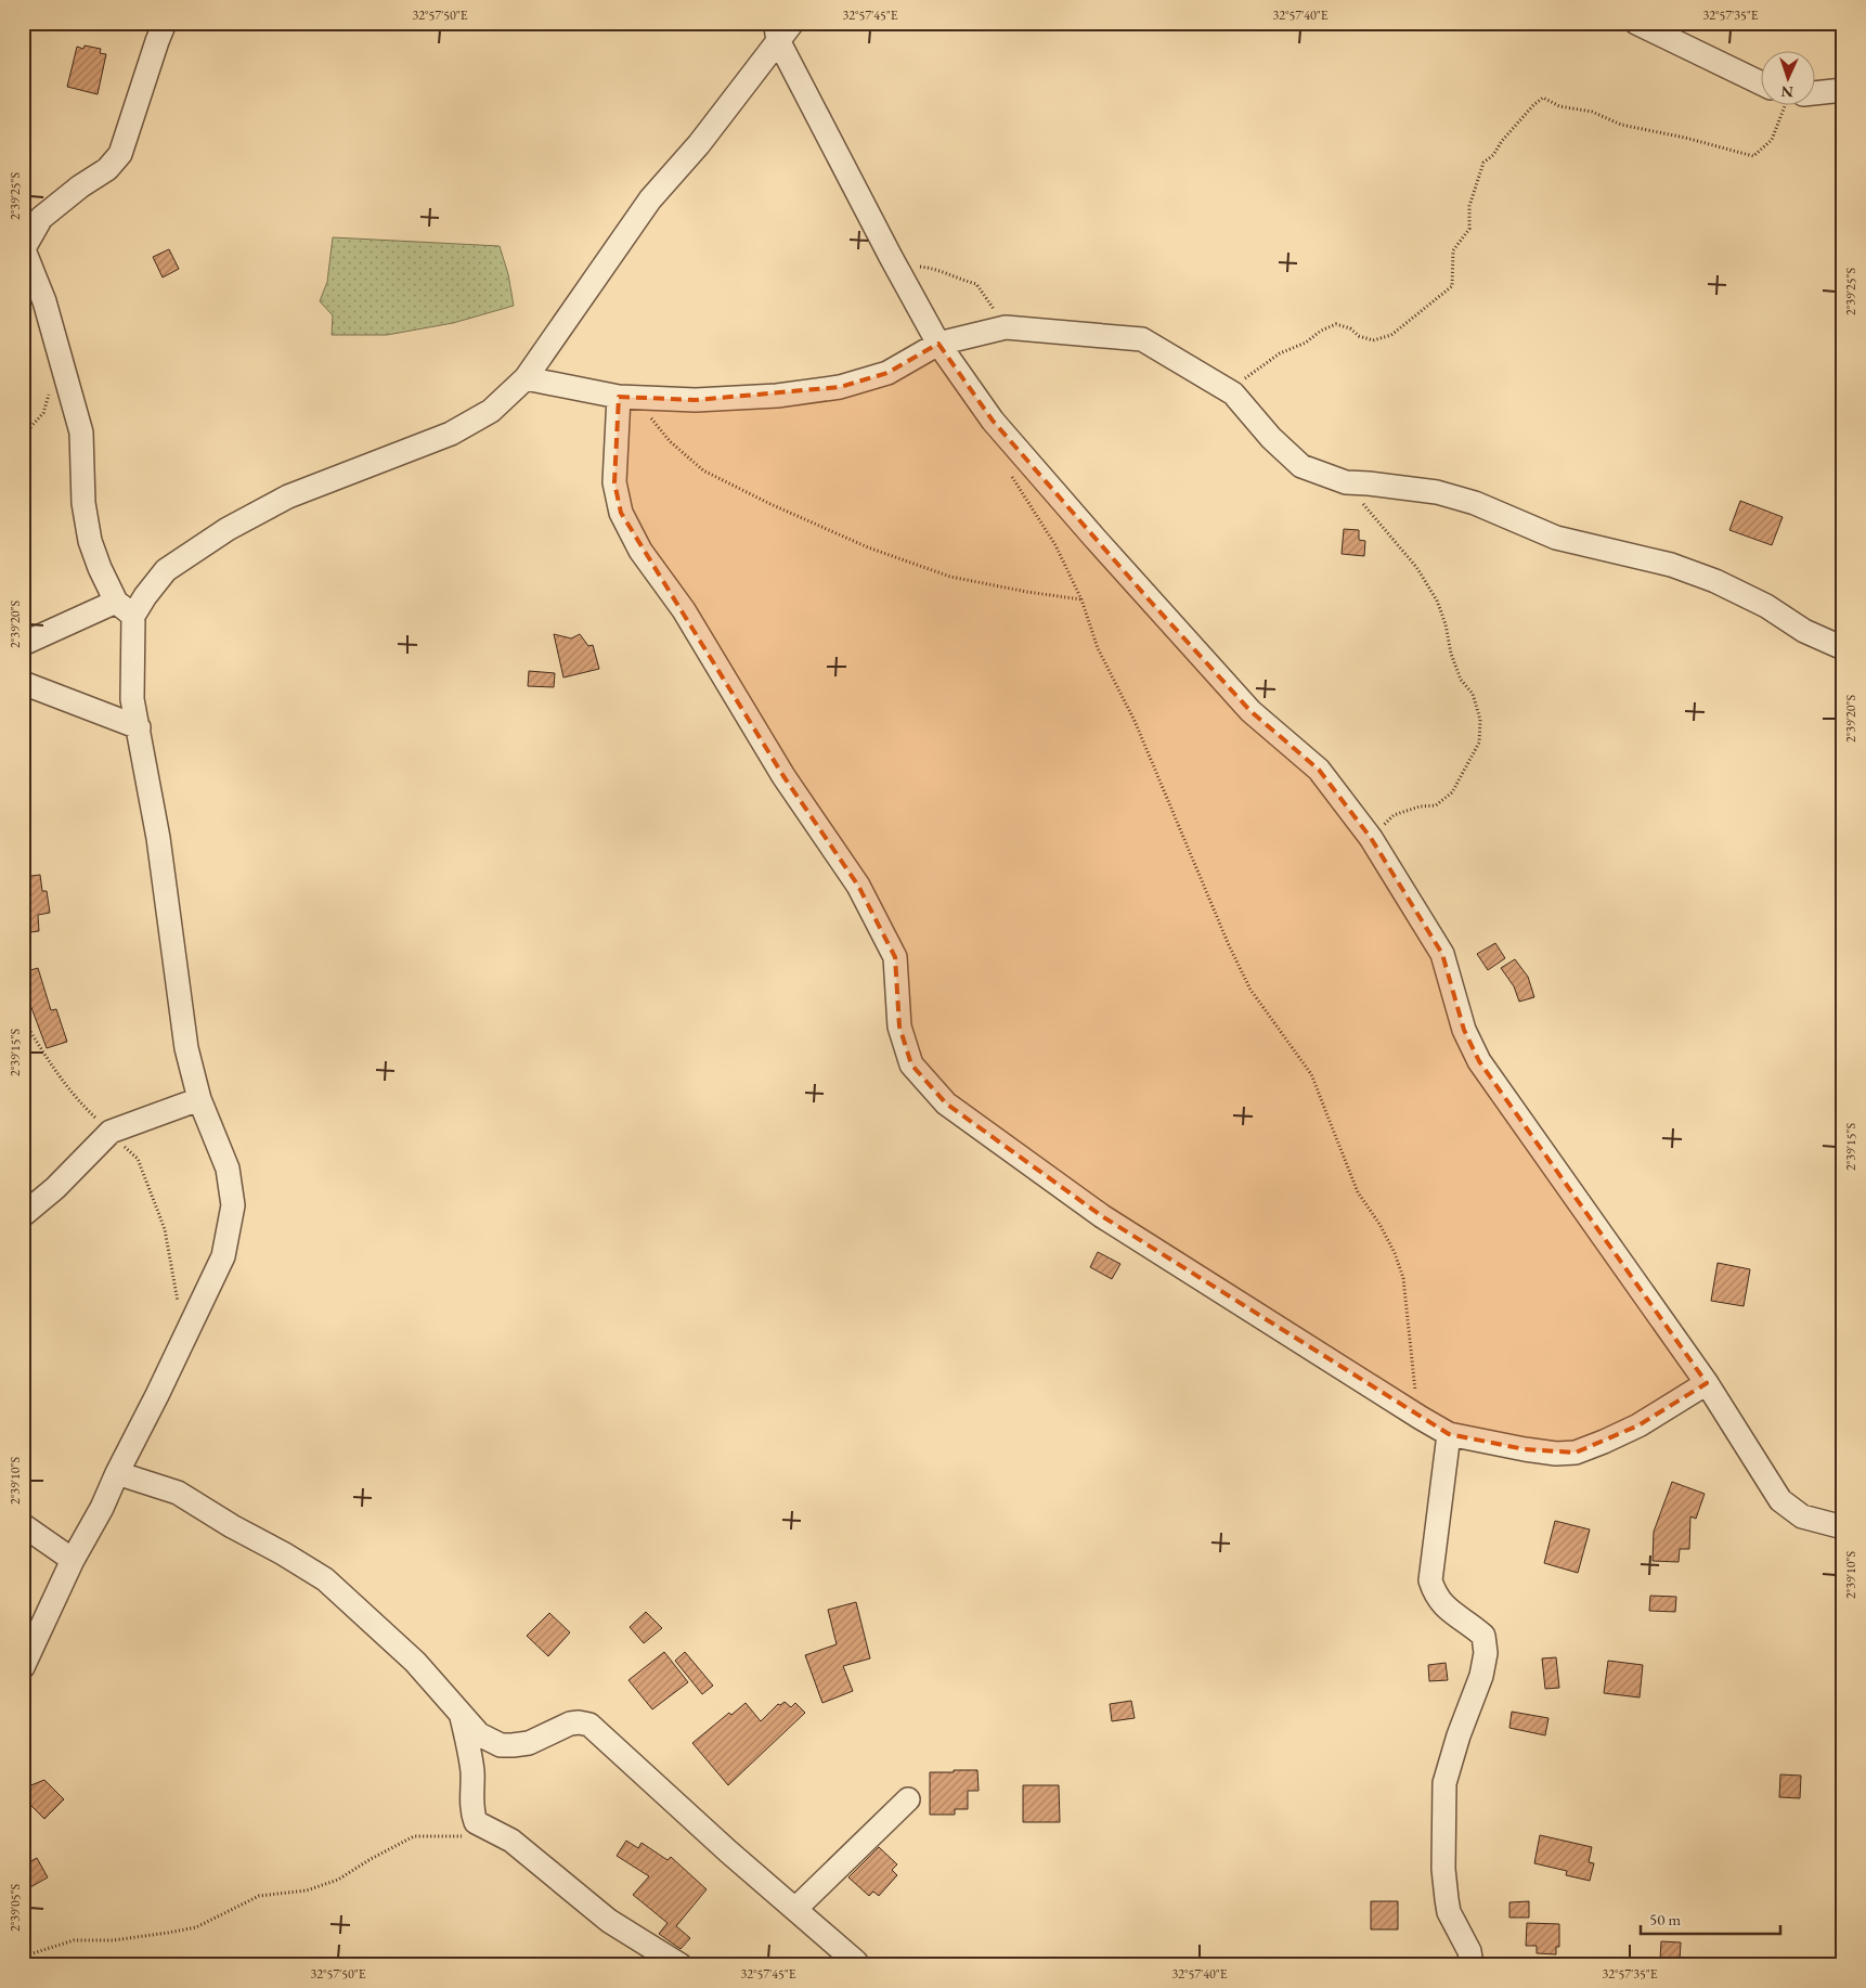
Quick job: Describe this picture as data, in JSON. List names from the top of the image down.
{
  "scale_bar": "50 m",
  "north": "bottom",
  "coordinates": [
    "32°57'50\"E",
    "32°57'45\"E",
    "32°57'40\"E",
    "32°57'35\"E",
    "2°39'25\"S",
    "2°39'20\"S",
    "2°39'15\"S",
    "2°39'10\"S",
    "2°39'05\"S"
  ]
}
